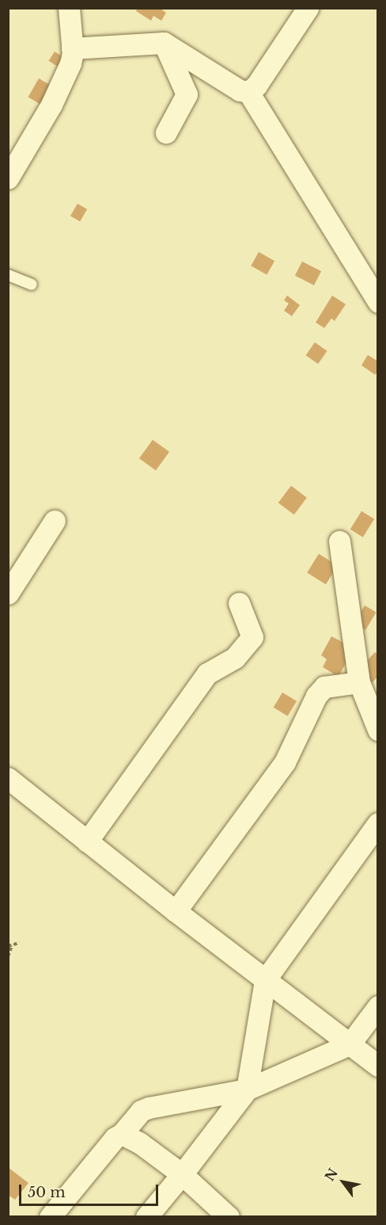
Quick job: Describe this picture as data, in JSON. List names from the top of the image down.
{
  "scale_bar": "50 m",
  "north": "top left"
}
